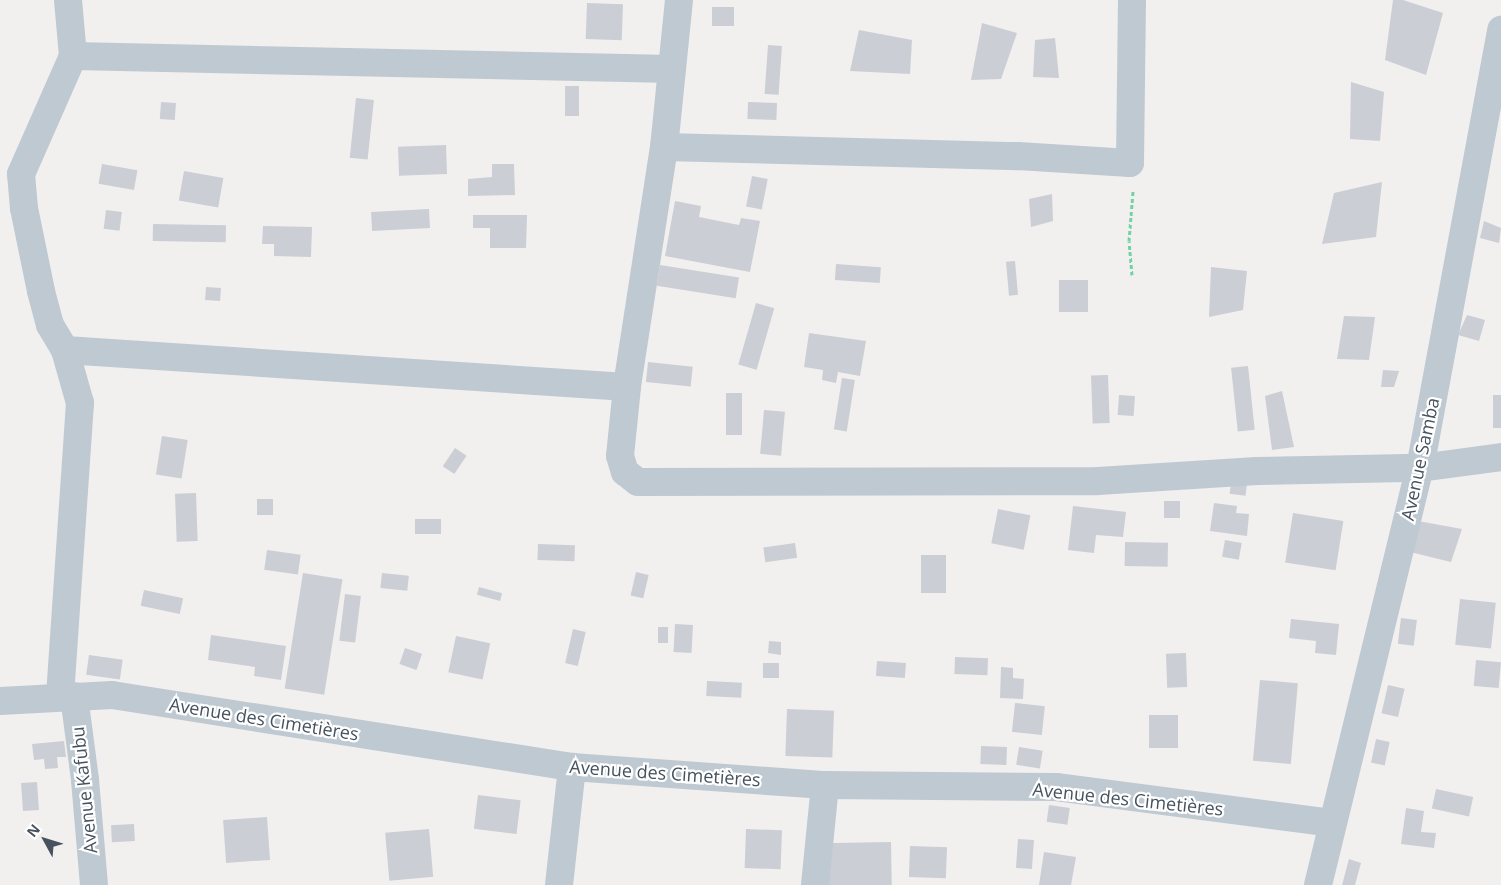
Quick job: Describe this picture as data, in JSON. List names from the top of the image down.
{
  "streets": {
    "street": ["Avenue Samba", "Avenue des Cimetières", "Avenue Kafubu"]
  },
  "crossings": [
    ["Avenue Samba", "Avenue des Cimetières"],
    ["Avenue des Cimetières", "Avenue Kafubu"]
  ],
  "north": "top left"
}
